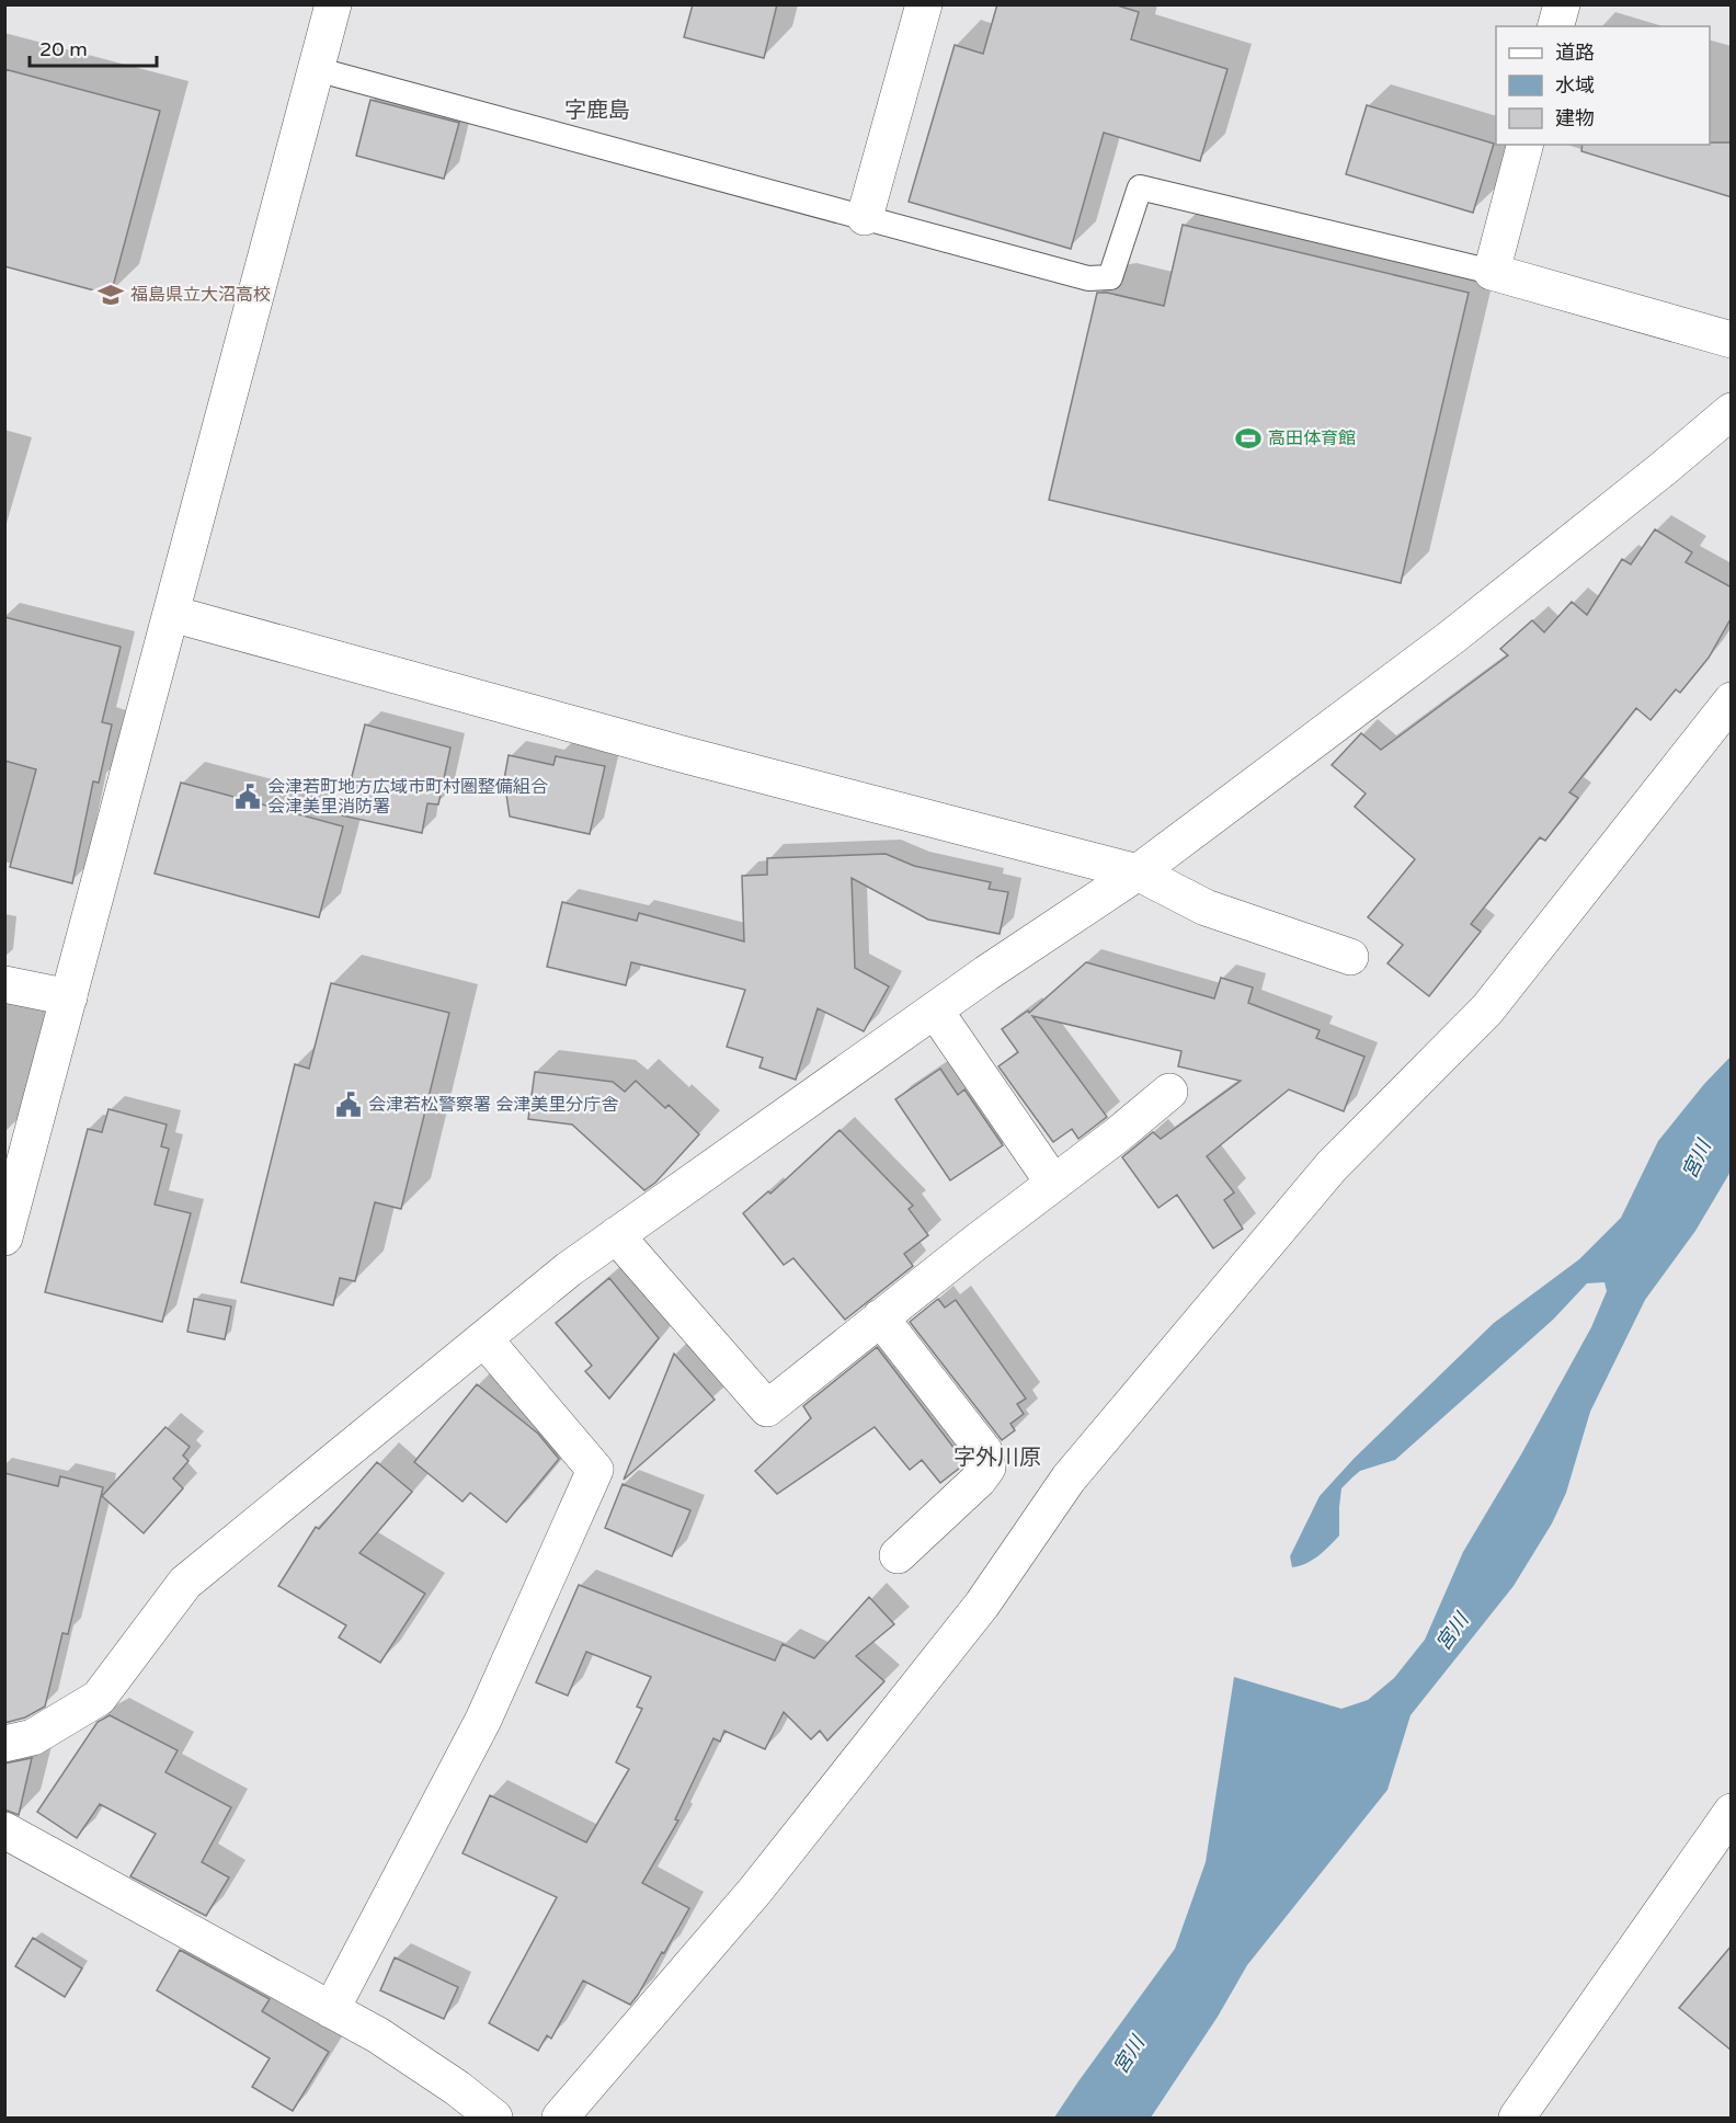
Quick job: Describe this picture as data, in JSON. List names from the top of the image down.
{
  "districts": ["字鹿島", "字外川原"],
  "water": ["宮川"],
  "places": {
    "school or university": ["福島県立大沼高校"],
    "sports": ["高田体育館"],
    "public building": ["会津若町地方広域市町村圏整備組合 会津美里消防署", "会津若松警察署 会津美里分庁舎"]
  },
  "legend": ["道路", "水域", "建物"],
  "scale_bar": "20 m"
}
